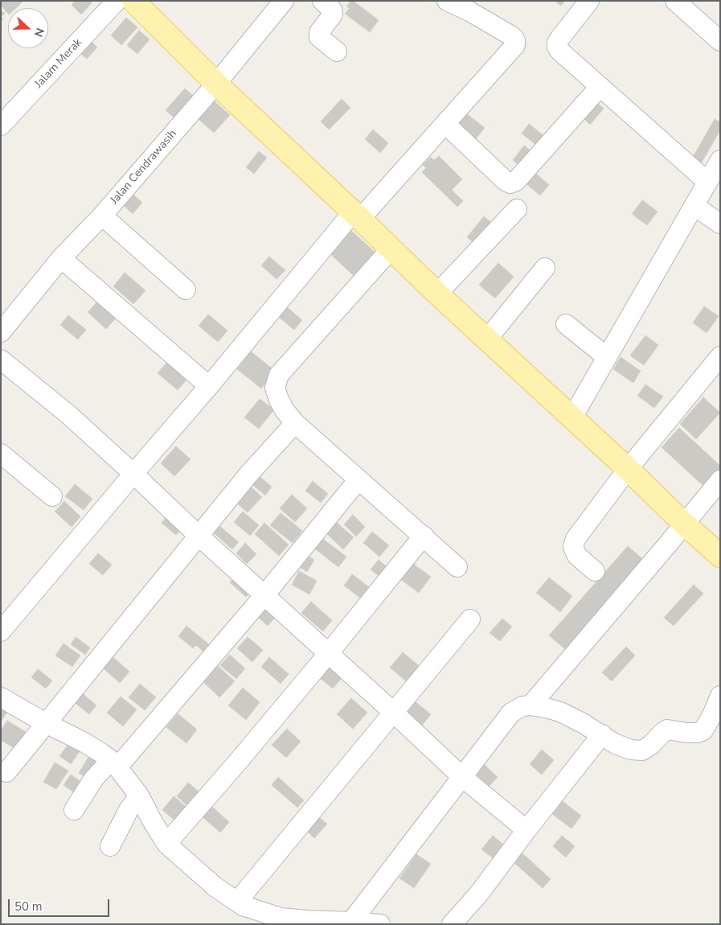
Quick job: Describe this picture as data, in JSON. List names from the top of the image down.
{
  "streets": {
    "street": ["Jalam Merak", "Jalan Cendrawasih"]
  },
  "scale_bar": "50 m",
  "north": "right"
}
